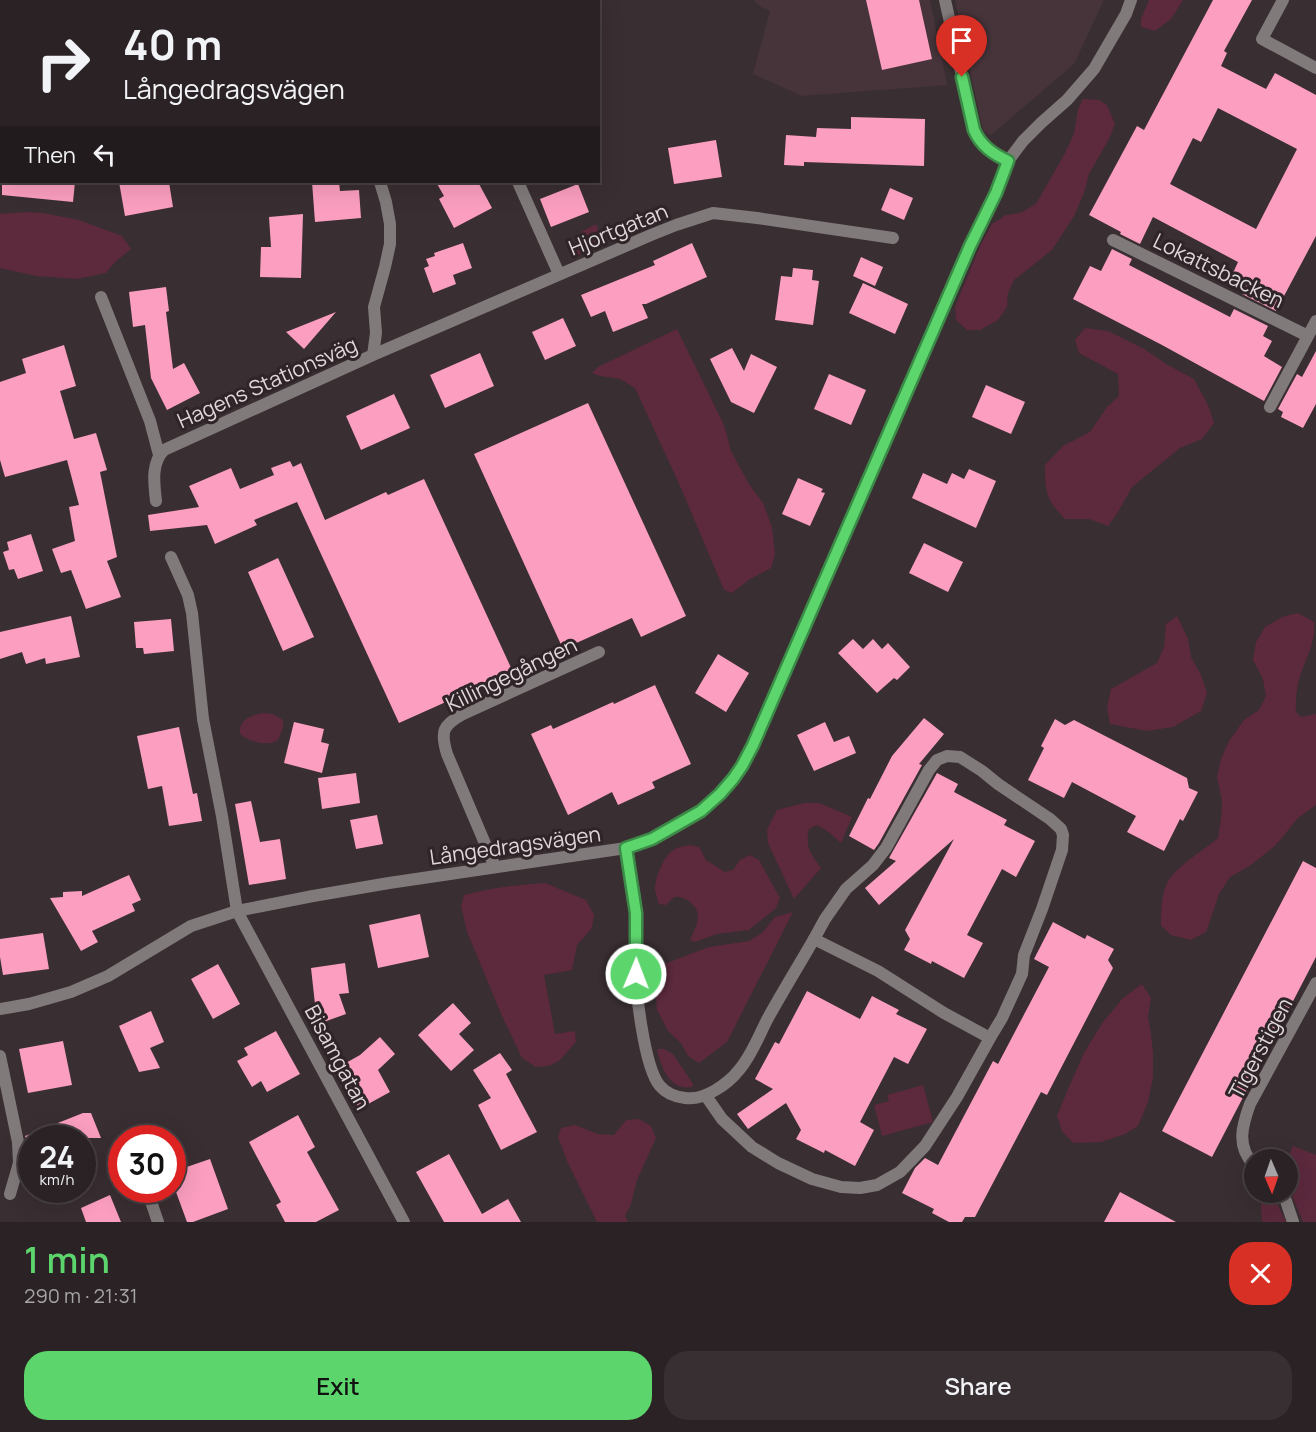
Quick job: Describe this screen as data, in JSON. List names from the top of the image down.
{
  "streets": {
    "street": [
      "Hjortgatan",
      "Lokattsbacken",
      "Hagens Stationsväg",
      "Killingegången",
      "Långedragsvägen",
      "Tigerstigen",
      "Bisamgatan"
    ]
  },
  "crossings": [
    ["Hjortgatan", "Hagens Stationsväg"],
    ["Killingegången", "Långedragsvägen"],
    ["Långedragsvägen", "Bisamgatan"]
  ],
  "north": "bottom",
  "page": {
    "turn": ["40 m", "Långedragsvägen"],
    "then": "Then",
    "speed": "24 km/h",
    "limit": "30",
    "heading": ["1 min", "290 m · 21:31"],
    "buttons": ["Exit", "Share"]
  }
}
